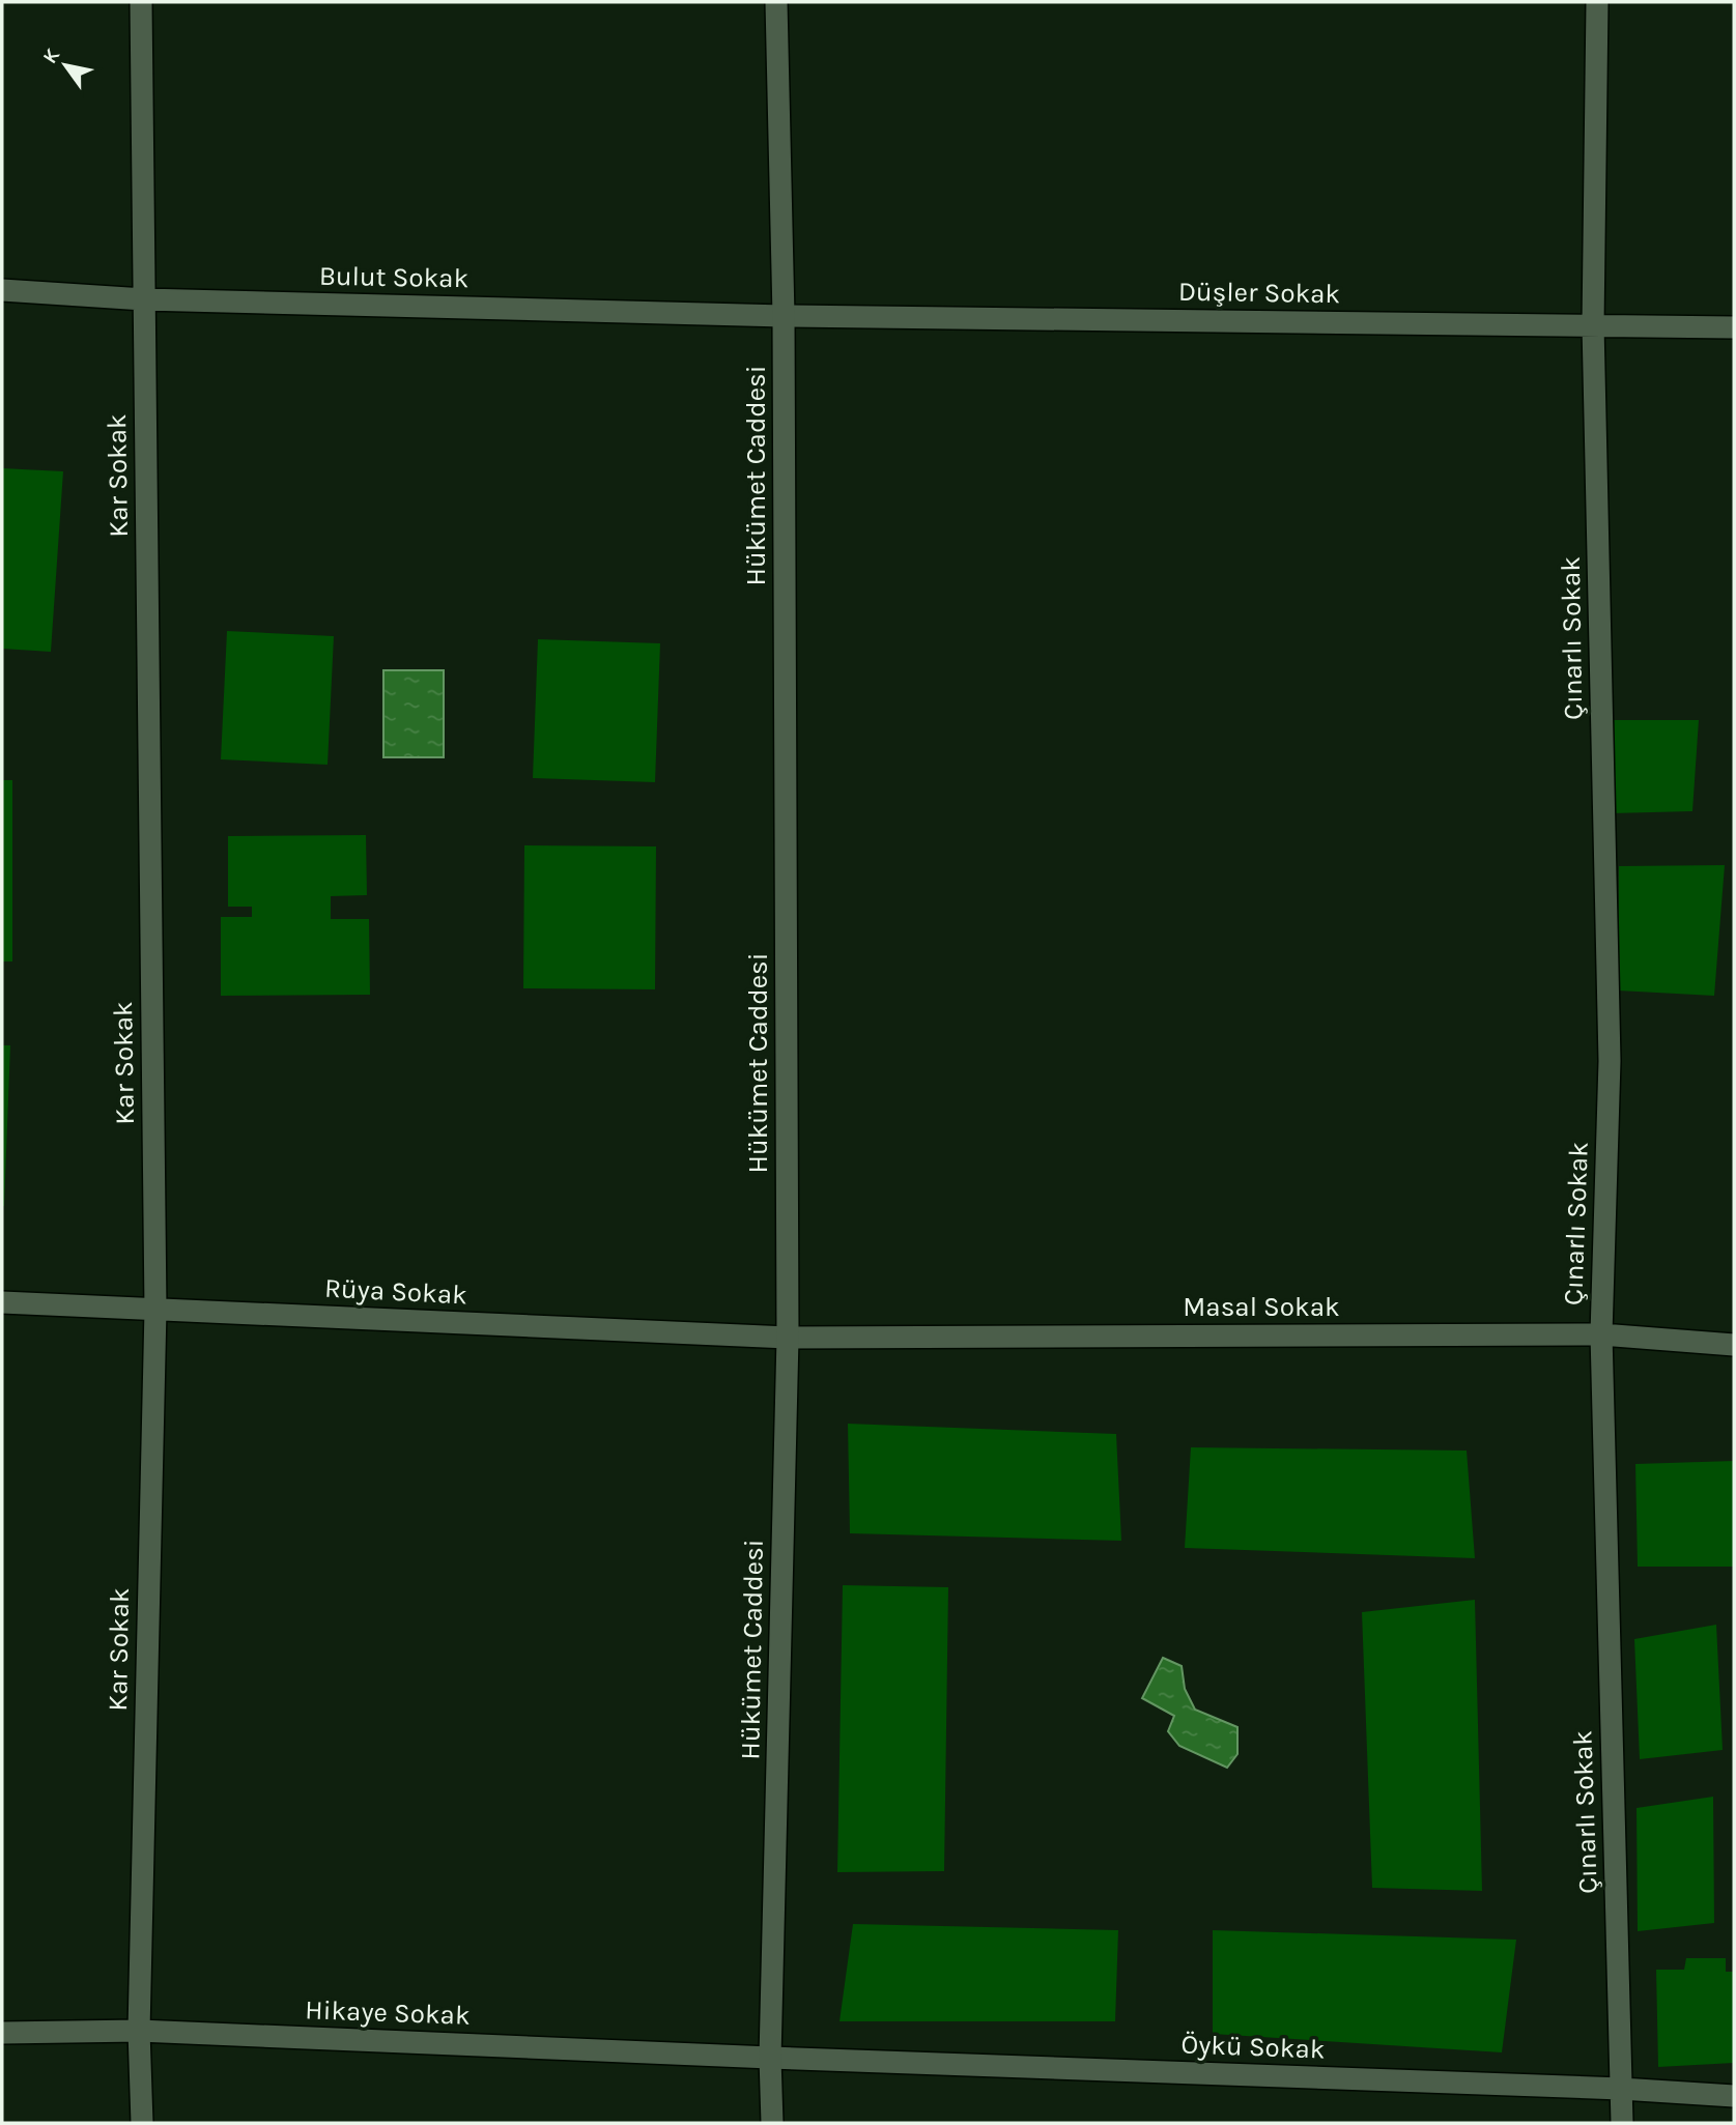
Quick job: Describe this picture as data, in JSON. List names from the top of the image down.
{
  "streets": {
    "street": [
      "Bulut Sokak",
      "Düşler Sokak",
      "Kar Sokak",
      "Hükümet Caddesi",
      "Çınarlı Sokak",
      "Rüya Sokak",
      "Masal Sokak",
      "Hikaye Sokak",
      "Öykü Sokak"
    ]
  },
  "crossings": [
    ["Bulut Sokak", "Düşler Sokak"],
    ["Bulut Sokak", "Kar Sokak"],
    ["Bulut Sokak", "Hükümet Caddesi"],
    ["Düşler Sokak", "Hükümet Caddesi"],
    ["Düşler Sokak", "Çınarlı Sokak"],
    ["Kar Sokak", "Rüya Sokak"],
    ["Kar Sokak", "Hikaye Sokak"],
    ["Hükümet Caddesi", "Rüya Sokak"],
    ["Hükümet Caddesi", "Masal Sokak"],
    ["Hükümet Caddesi", "Hikaye Sokak"],
    ["Hükümet Caddesi", "Öykü Sokak"],
    ["Çınarlı Sokak", "Masal Sokak"],
    ["Çınarlı Sokak", "Öykü Sokak"],
    ["Rüya Sokak", "Masal Sokak"],
    ["Hikaye Sokak", "Öykü Sokak"]
  ],
  "north": "top left"
}
